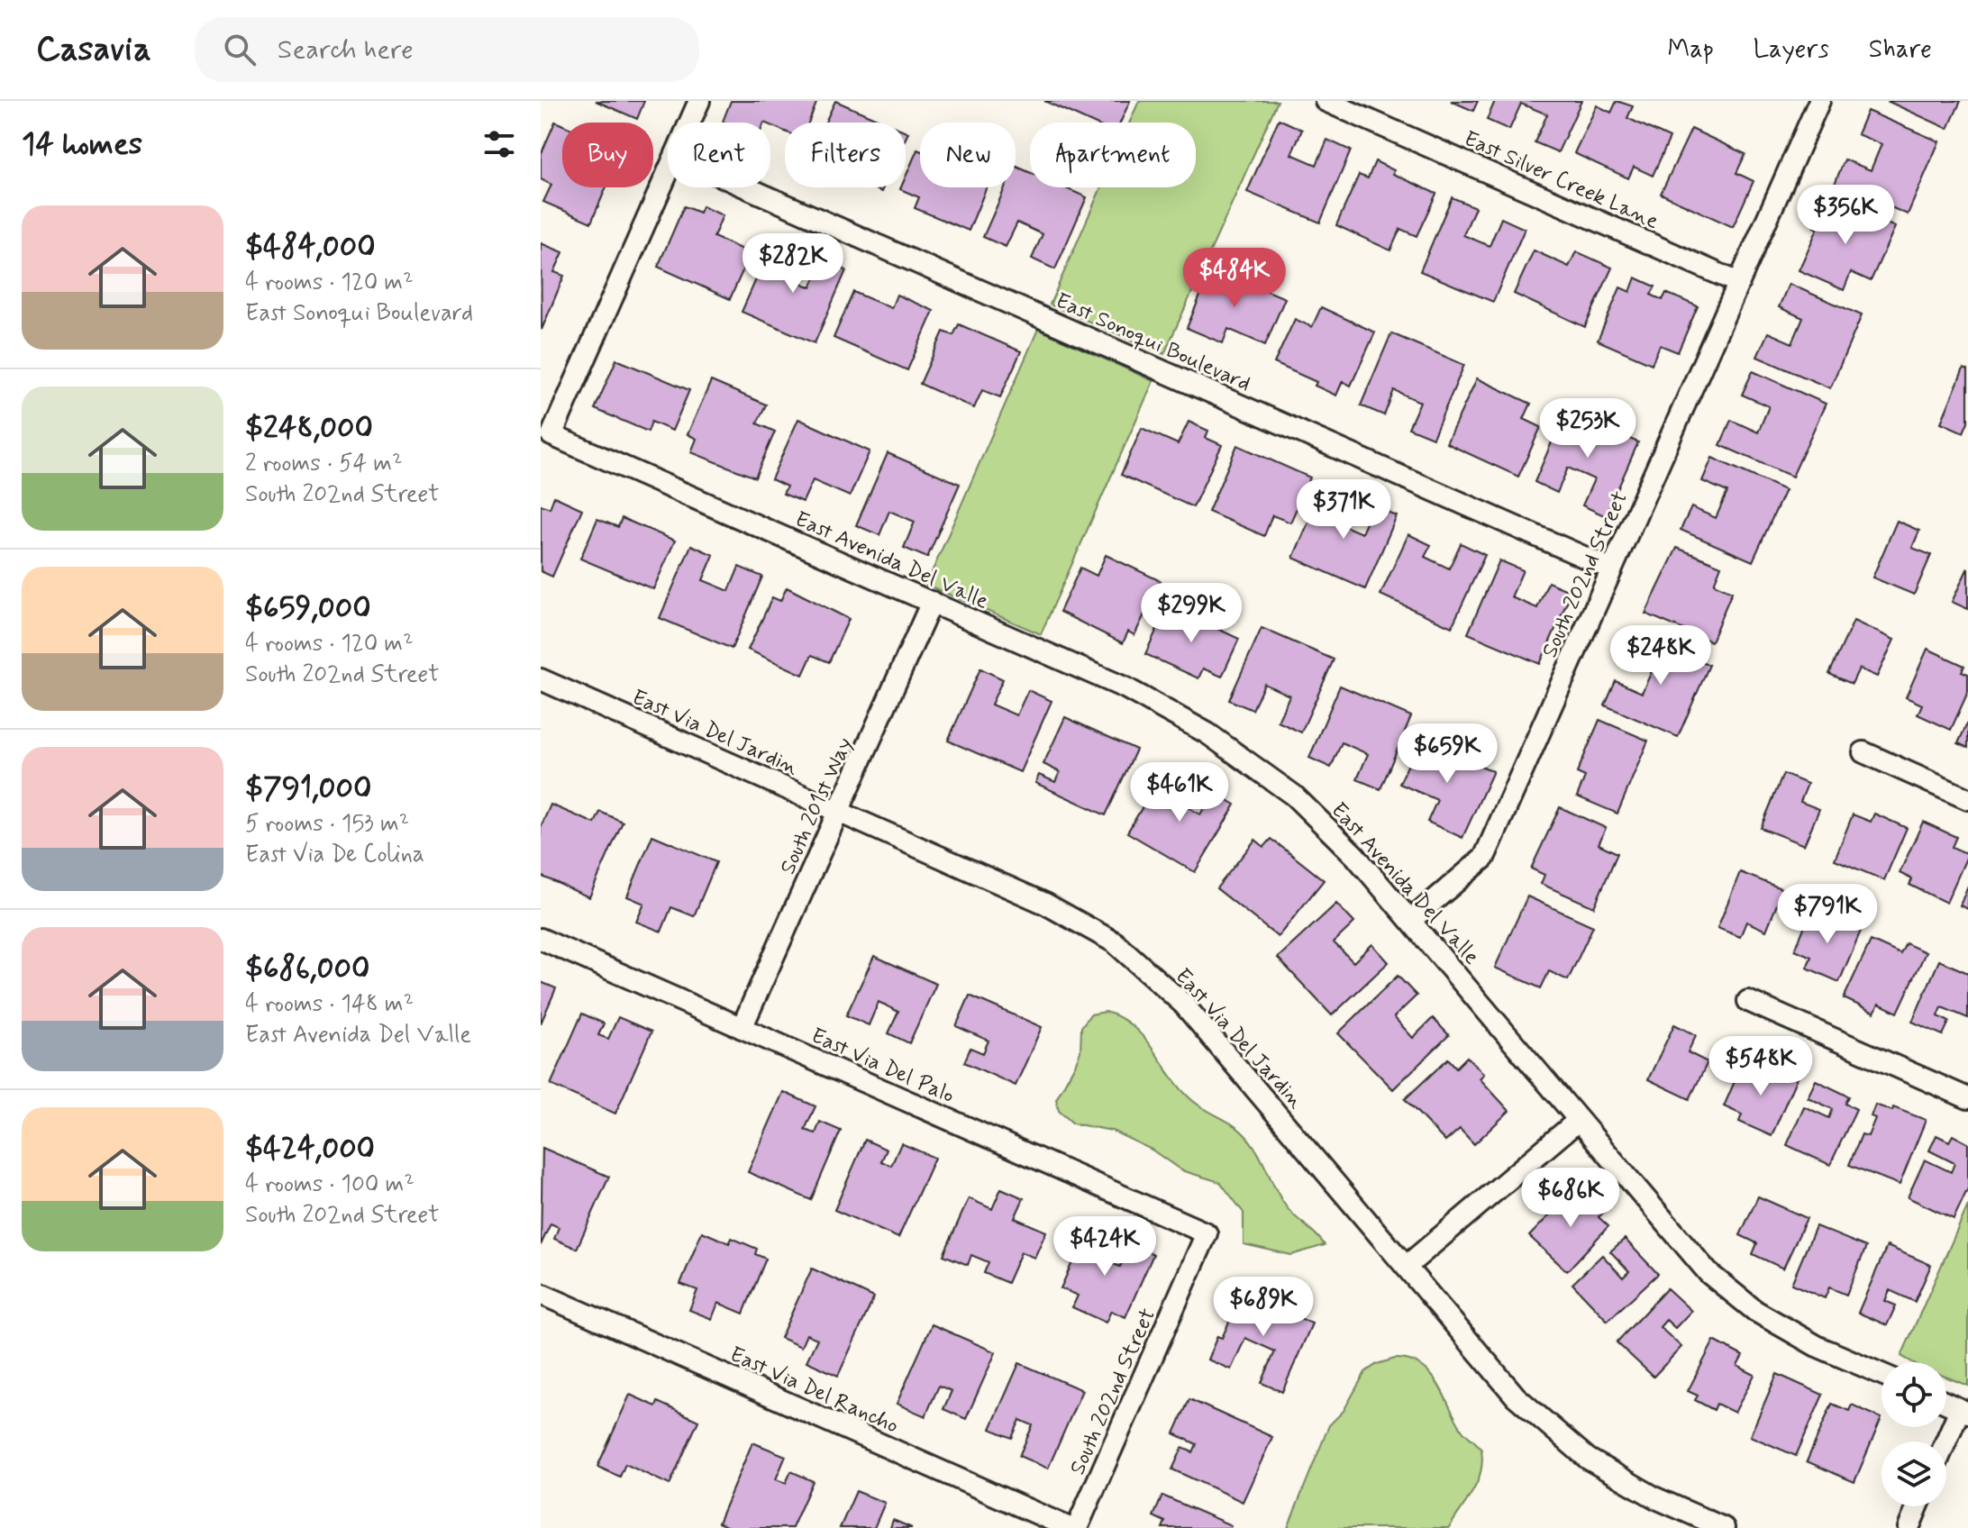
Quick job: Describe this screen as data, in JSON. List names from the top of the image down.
{
  "streets": {
    "street": [
      "East Silver Creek Lane",
      "East Sonoqui Boulevard",
      "East Avenida Del Valle",
      "South 202nd Street",
      "East Via Del Jardin",
      "South 201st Way",
      "East Via Del Palo",
      "East Via Del Rancho"
    ]
  },
  "crossings": [
    ["East Silver Creek Lane", "South 202nd Street"],
    ["East Sonoqui Boulevard", "South 202nd Street"],
    ["East Avenida Del Valle", "South 202nd Street"],
    ["East Avenida Del Valle", "South 201st Way"],
    ["South 202nd Street", "East Via Del Palo"],
    ["East Via Del Jardin", "South 201st Way"],
    ["South 201st Way", "East Via Del Palo"]
  ],
  "page": {
    "header": "Casavia",
    "search": "Search here",
    "nav": ["Map", "Layers", "Share"],
    "heading": "14 homes",
    "chip": [
      "Buy",
      "Rent",
      "Filters",
      "New",
      "Apartment"
    ],
    "price": [
      "$356K",
      "$282K",
      "$484K",
      "$253K",
      "$371K",
      "$299K",
      "$248K",
      "$659K",
      "$461K",
      "$791K",
      "$548K",
      "$686K",
      "$424K",
      "$689K"
    ],
    "list": [
      {
        "name": "$484,000",
        "note": "4 rooms · 120 m² · East Sonoqui Boulevard"
      },
      {
        "name": "$248,000",
        "note": "2 rooms · 54 m² · South 202nd Street"
      },
      {
        "name": "$659,000",
        "note": "4 rooms · 120 m² · South 202nd Street"
      },
      {
        "name": "$791,000",
        "note": "5 rooms · 153 m² · East Via De Colina"
      },
      {
        "name": "$686,000",
        "note": "4 rooms · 148 m² · East Avenida Del Valle"
      },
      {
        "name": "$424,000",
        "note": "4 rooms · 100 m² · South 202nd Street"
      }
    ]
  }
}
